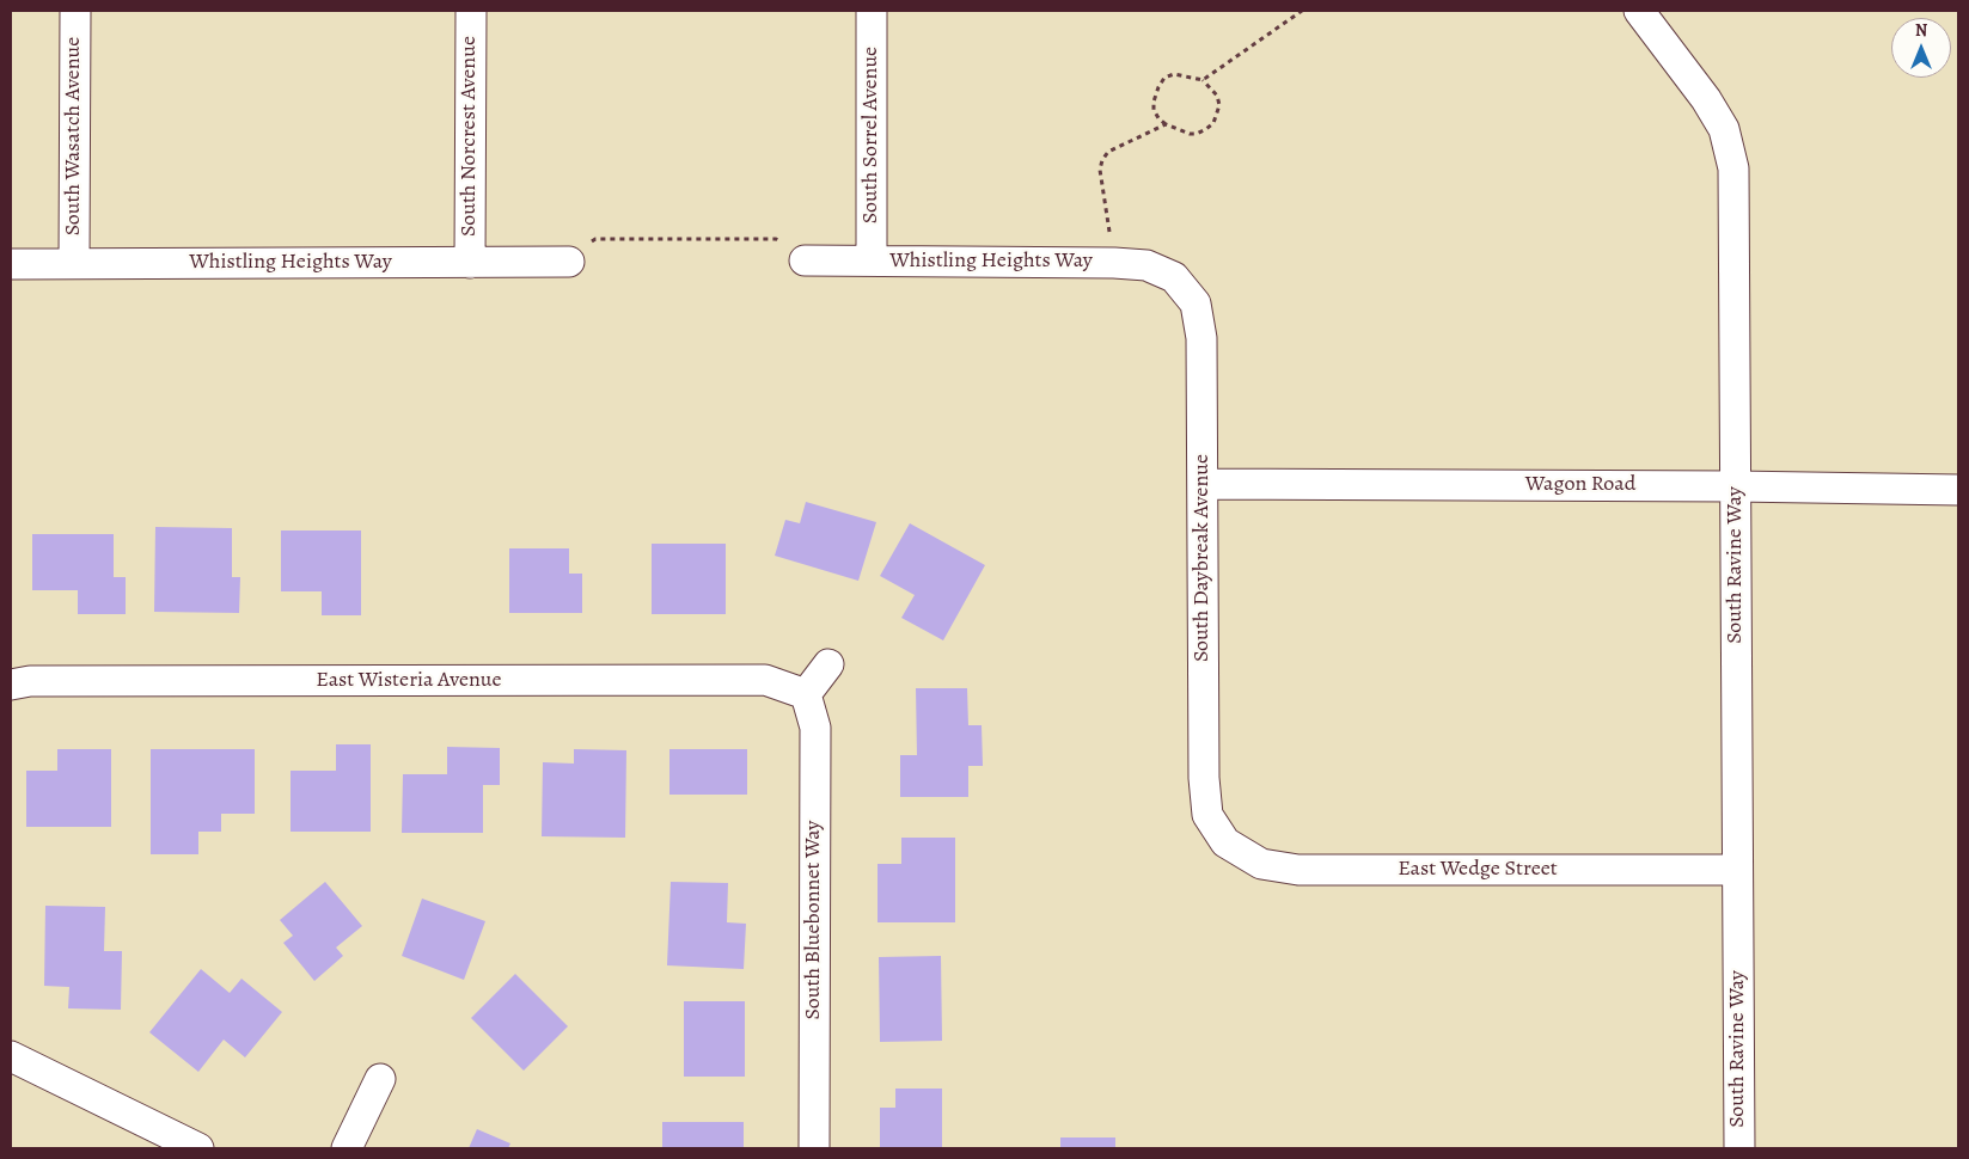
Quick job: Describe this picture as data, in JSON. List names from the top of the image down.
{
  "streets": {
    "street": [
      "South Sorrel Avenue",
      "South Wasatch Avenue",
      "South Norcrest Avenue",
      "Whistling Heights Way",
      "Wagon Road",
      "South Daybreak Avenue",
      "South Ravine Way",
      "East Wisteria Avenue",
      "East Wedge Street",
      "South Bluebonnet Way"
    ]
  },
  "crossings": [
    ["South Sorrel Avenue", "Whistling Heights Way"],
    ["South Wasatch Avenue", "Whistling Heights Way"],
    ["South Norcrest Avenue", "Whistling Heights Way"],
    ["Whistling Heights Way", "South Daybreak Avenue"],
    ["Wagon Road", "South Daybreak Avenue"],
    ["Wagon Road", "South Ravine Way"],
    ["South Daybreak Avenue", "East Wedge Street"],
    ["South Ravine Way", "East Wedge Street"],
    ["East Wisteria Avenue", "South Bluebonnet Way"]
  ],
  "north": "top"
}
